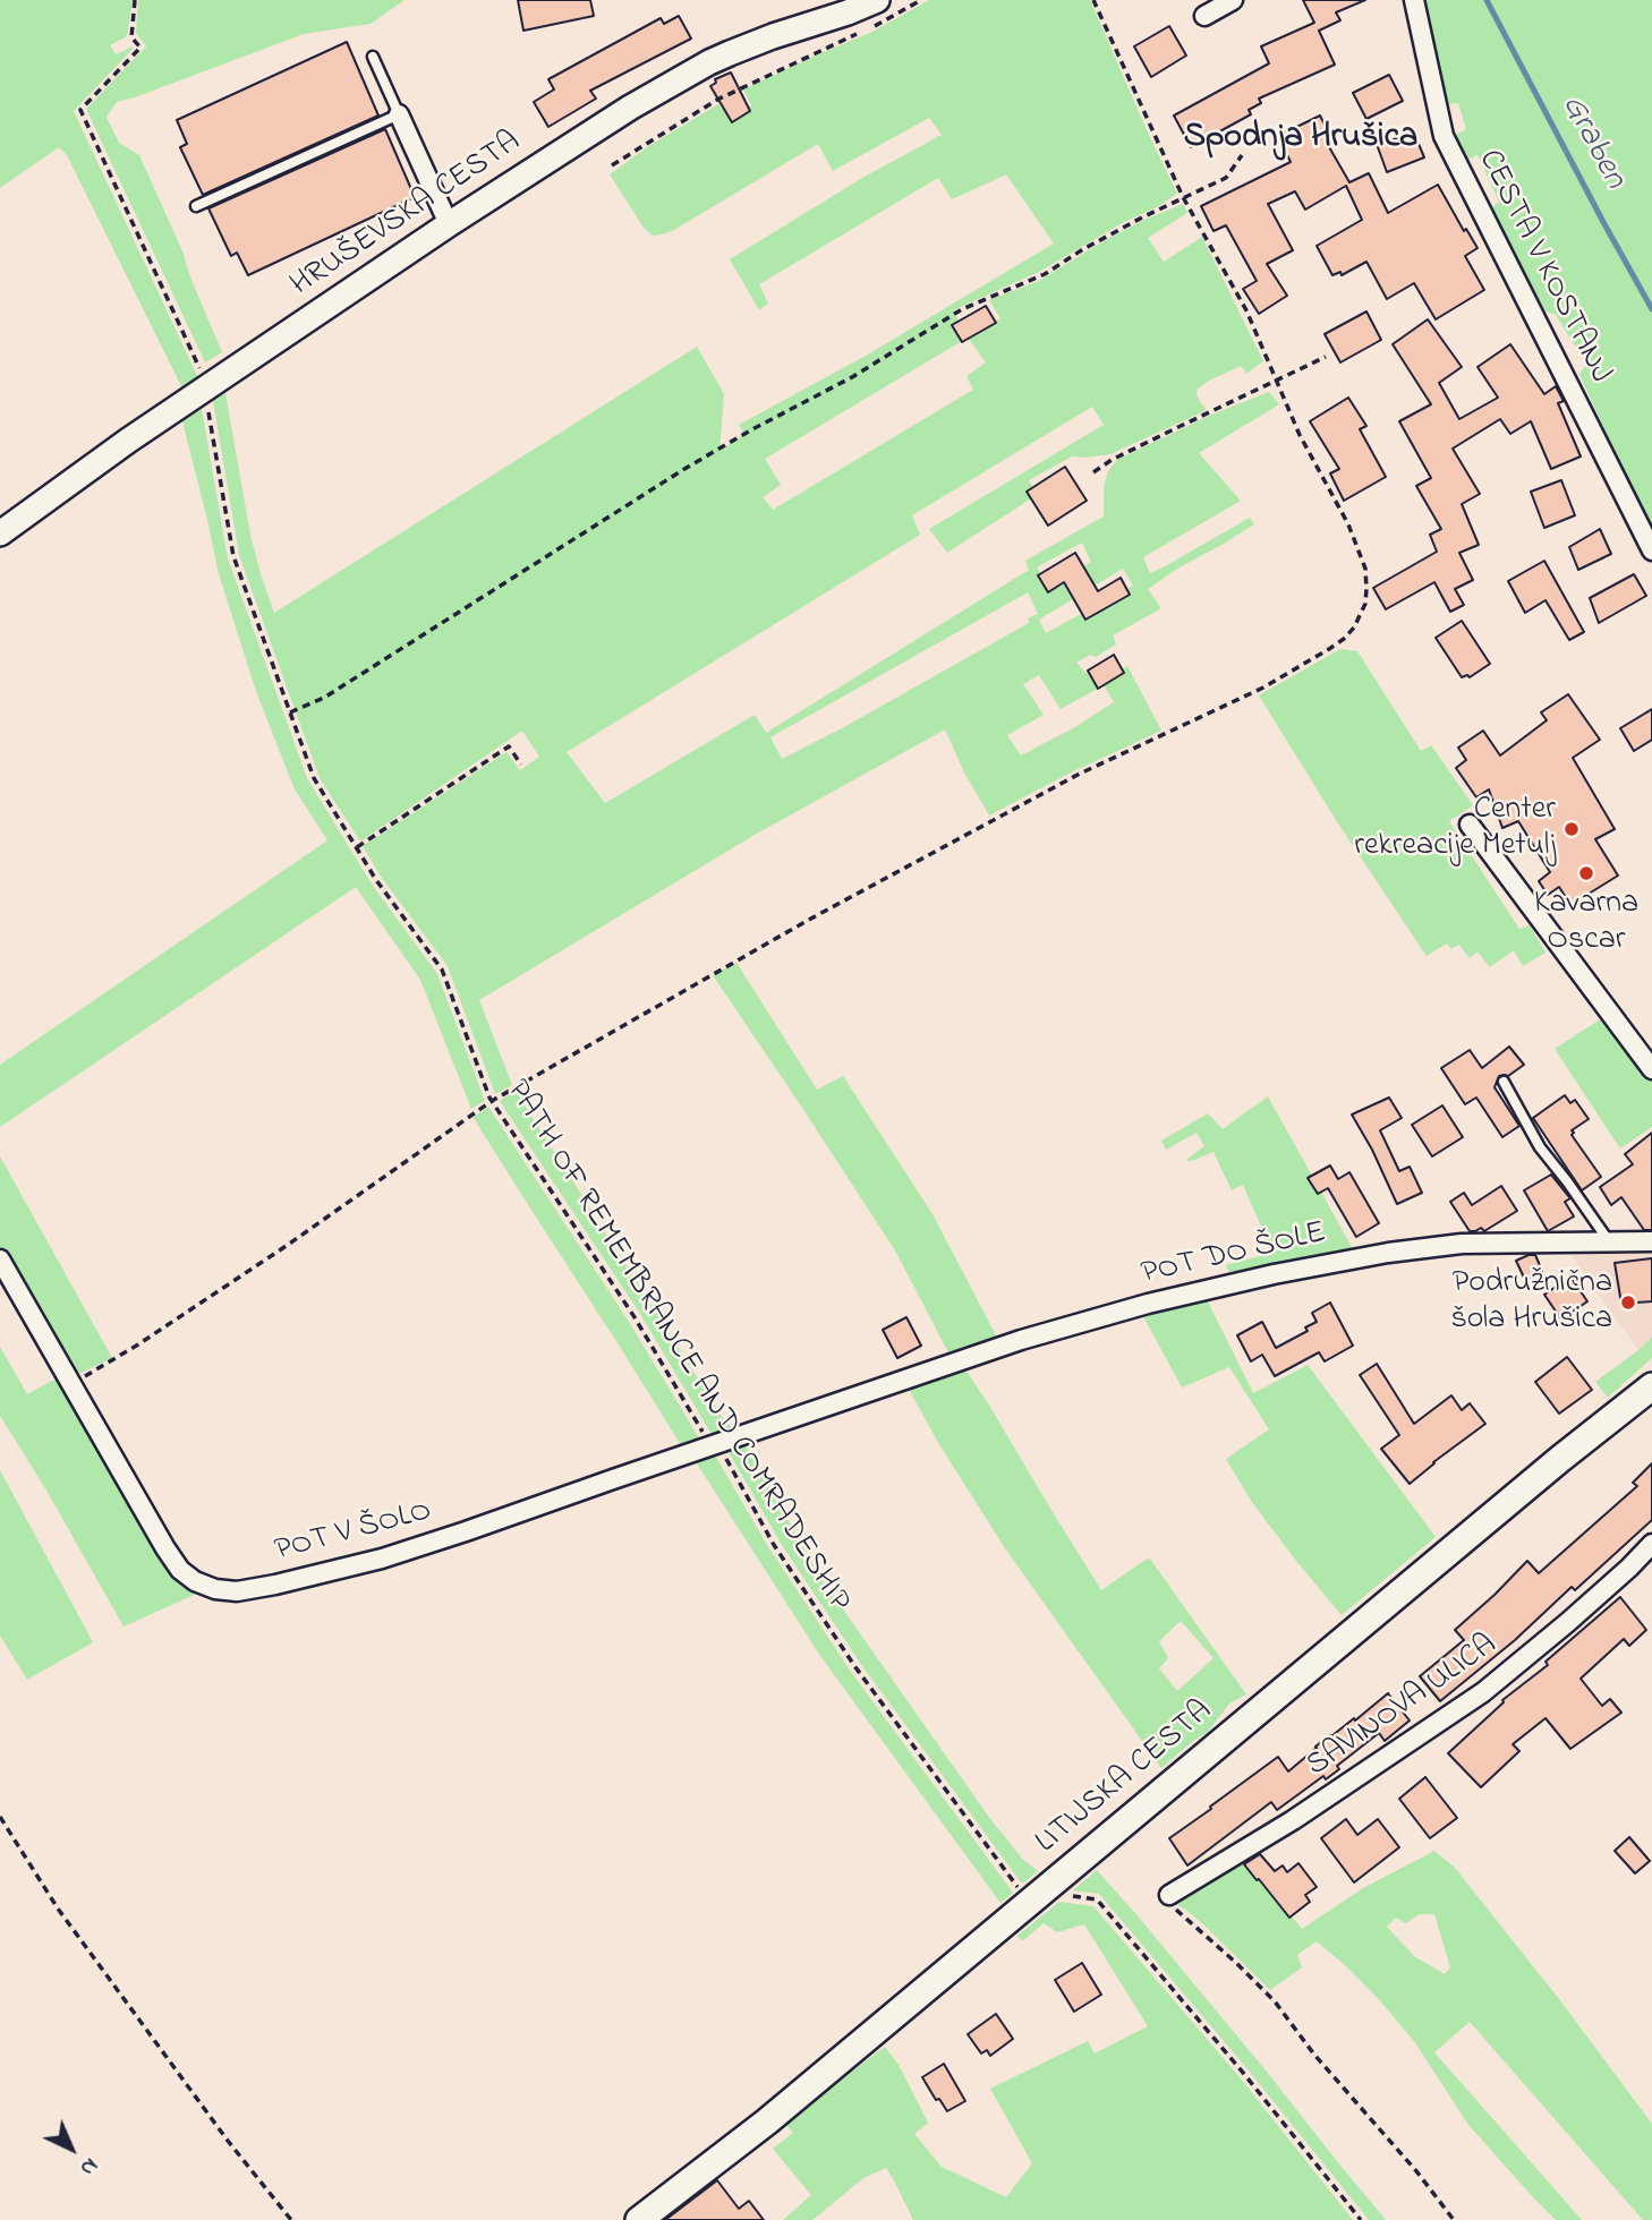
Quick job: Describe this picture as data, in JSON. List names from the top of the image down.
{
  "streets": {
    "main road": ["LITIJSKA CESTA"],
    "street": [
      "HRUŠEVSKA CESTA",
      "CESTA V KOSTANJ",
      "POT DO ŠOLE",
      "POT V ŠOLO",
      "SAVINOVA ULICA"
    ],
    "path": ["PATH OF REMEMBRANCE AND COMRADESHIP"]
  },
  "crossings": [
    ["POT DO ŠOLE", "POT V ŠOLO"],
    ["PATH OF REMEMBRANCE AND COMRADESHIP", "POT V ŠOLO"]
  ],
  "districts": ["Spodnja Hrušica"],
  "water": ["Graben"],
  "places": ["Center rekreacije Metulj", "Kavarna Oscar", "Podružnična šola Hrušica"],
  "north": "bottom right"
}
